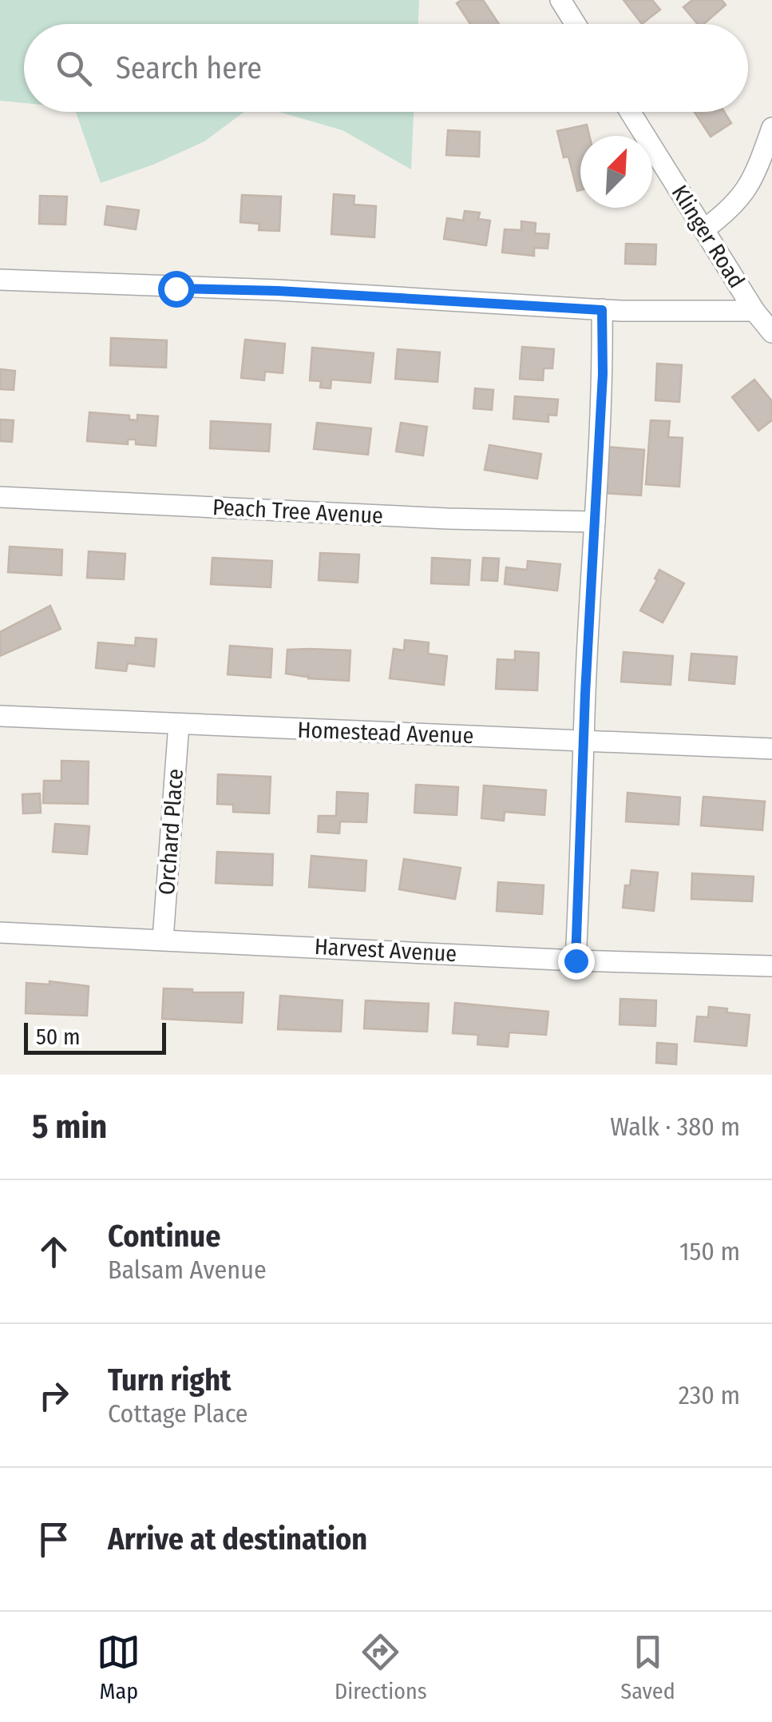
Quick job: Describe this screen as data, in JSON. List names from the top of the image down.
{
  "streets": {
    "street": [
      "Klinger Road",
      "Peach Tree Avenue",
      "Homestead Avenue",
      "Orchard Place",
      "Harvest Avenue"
    ]
  },
  "crossings": [
    ["Homestead Avenue", "Orchard Place"],
    ["Orchard Place", "Harvest Avenue"]
  ],
  "scale_bar": "50 m",
  "north": "top right",
  "page": {
    "search": "Search here",
    "scale": "50 m",
    "heading": ["5 min", "Walk · 380 m"],
    "list": [
      ["Continue", "Balsam Avenue", "150 m"],
      ["Turn right", "Cottage Place", "230 m"],
      "Arrive at destination"
    ],
    "nav": ["Map", "Directions", "Saved"]
  }
}
